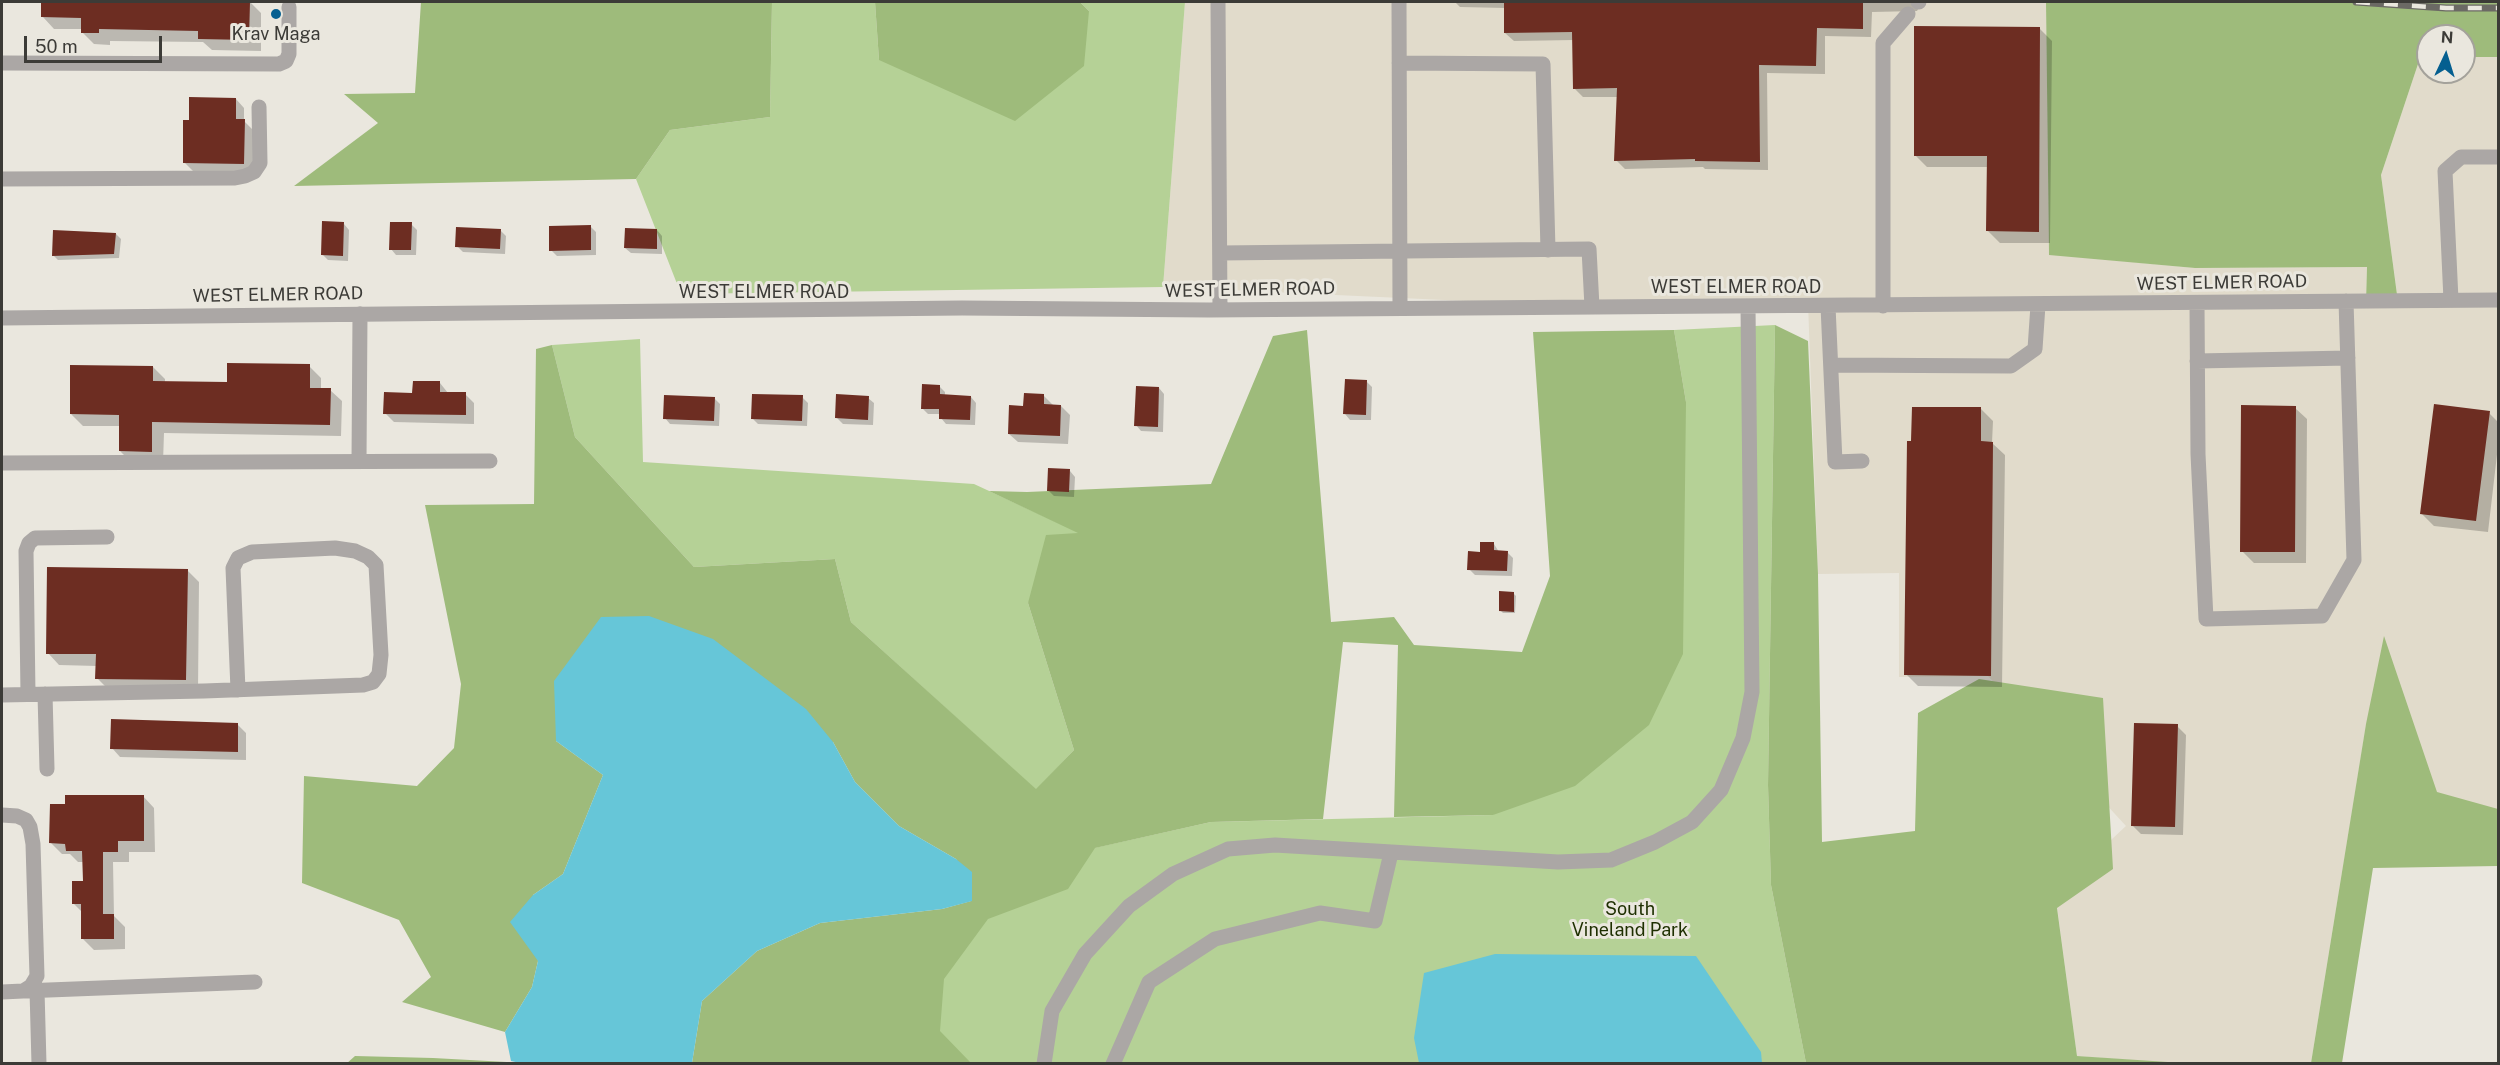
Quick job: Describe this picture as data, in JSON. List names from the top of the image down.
{
  "streets": {
    "street": ["WEST ELMER ROAD"]
  },
  "parks": ["South Vineland Park"],
  "places": ["Krav Maga"],
  "scale_bar": "50 m",
  "north": "top"
}
